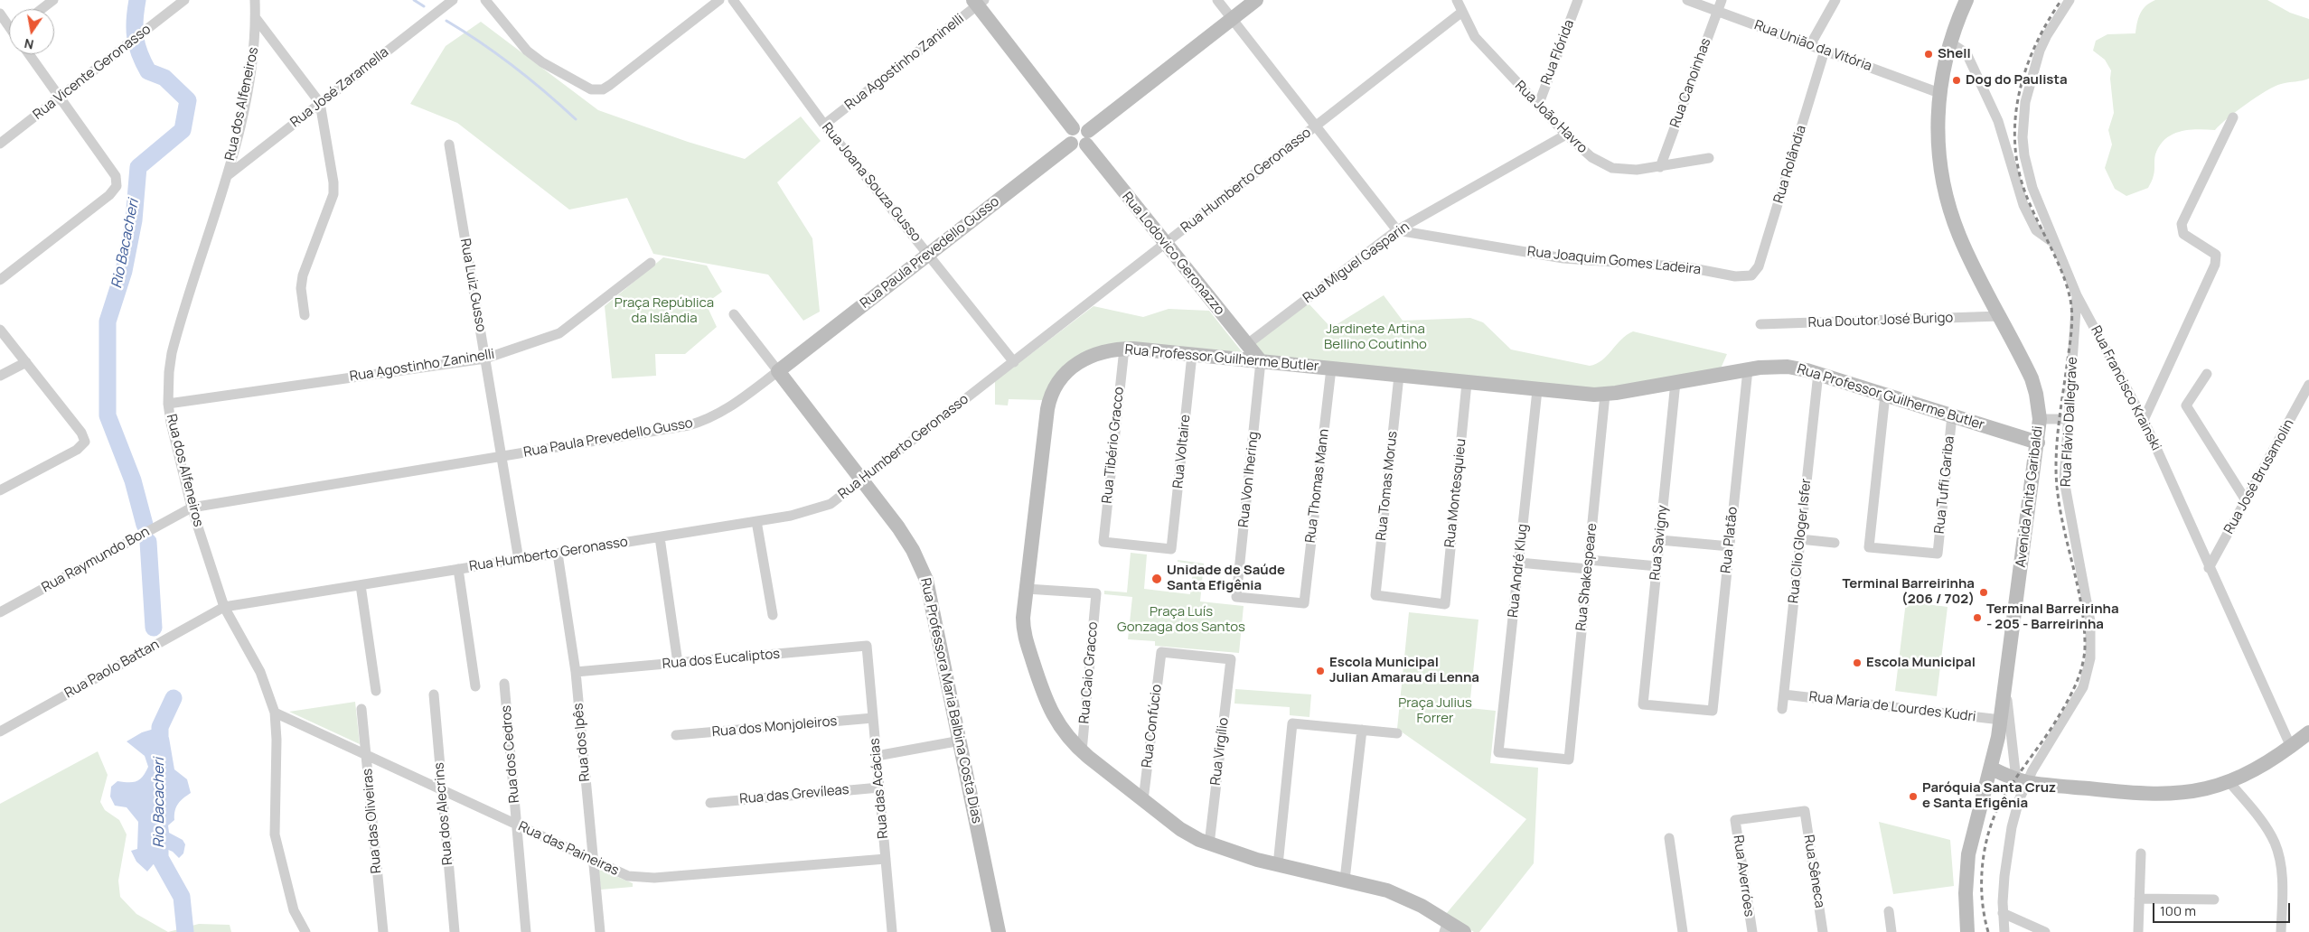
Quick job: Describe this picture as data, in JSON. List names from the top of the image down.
{
  "streets": {
    "main road": [
      "Rua Paula Prevedello Gusso",
      "Rua Lodovico Geronazzo",
      "Rua Professor Guilherme Butler",
      "Avenida Anita Garibaldi",
      "Rua Professora Maria Balbina Costa Dias"
    ],
    "street": [
      "Rua União da Vitória",
      "Rua Flórida",
      "Rua Agostinho Zaninelli",
      "Rua Vicente Geronasso",
      "Rua Canoinhas",
      "Rua José Zaramella",
      "Rua dos Alfeneiros",
      "Rua João Havro",
      "Rua Rolândia",
      "Rua Humberto Geronasso",
      "Rua Joana Souza Gusso",
      "Rua Joaquim Gomes Ladeira",
      "Rua Miguel Gasparin",
      "Rua Luiz Gusso",
      "Rua Doutor José Burigo",
      "Rua Francisco Krainski",
      "Rua Flávio Dallegrave",
      "Rua Tibério Gracco",
      "Rua Voltaire",
      "Rua José Brusamolin",
      "Rua Von Ihering",
      "Rua Tuffi Gariba",
      "Rua Thomas Mann",
      "Rua Tomas Morus",
      "Rua Montesquieu",
      "Rua Platão",
      "Rua Clio Gloger Isfer",
      "Rua Savigny",
      "Rua Raymundo Bon",
      "Rua André Klug",
      "Rua Shakespeare",
      "Rua dos Eucaliptos",
      "Rua Paolo Battan",
      "Rua Caio Gracco",
      "Rua Maria de Lourdes Kudri",
      "Rua Confúcio",
      "Rua dos Monjoleiros",
      "Rua dos Ipês",
      "Rua Virgílio",
      "Rua dos Cedros",
      "Rua das Acácias",
      "Rua das Grevíleas",
      "Rua dos Alecrins",
      "Rua das Oliveiras",
      "Rua das Paineiras",
      "Rua Sêneca",
      "Rua Averróes"
    ]
  },
  "crossings": [
    ["Rua União da Vitória", "Rua Canoinhas"],
    ["Rua União da Vitória", "Rua Rolândia"],
    ["Rua União da Vitória", "Avenida Anita Garibaldi"],
    ["Rua Flórida", "Rua João Havro"],
    ["Rua Agostinho Zaninelli", "Rua dos Alfeneiros"],
    ["Rua Agostinho Zaninelli", "Rua Joana Souza Gusso"],
    ["Rua Agostinho Zaninelli", "Rua Luiz Gusso"],
    ["Rua Canoinhas", "Rua João Havro"],
    ["Rua José Zaramella", "Rua dos Alfeneiros"],
    ["Rua dos Alfeneiros", "Rua Humberto Geronasso"],
    ["Rua dos Alfeneiros", "Rua Paula Prevedello Gusso"],
    ["Rua dos Alfeneiros", "Rua Raymundo Bon"],
    ["Rua dos Alfeneiros", "Rua Paolo Battan"],
    ["Rua dos Alfeneiros", "Rua das Paineiras"],
    ["Rua João Havro", "Rua Humberto Geronasso"],
    ["Rua João Havro", "Rua Miguel Gasparin"],
    ["Rua Rolândia", "Rua Joaquim Gomes Ladeira"],
    ["Rua Humberto Geronasso", "Rua Joana Souza Gusso"],
    ["Rua Humberto Geronasso", "Rua Lodovico Geronazzo"],
    ["Rua Humberto Geronasso", "Rua Luiz Gusso"],
    ["Rua Humberto Geronasso", "Rua Paolo Battan"],
    ["Rua Humberto Geronasso", "Rua Professora Maria Balbina Costa Dias"],
    ["Rua Humberto Geronasso", "Rua dos Ipês"],
    ["Rua Joana Souza Gusso", "Rua Paula Prevedello Gusso"],
    ["Rua Paula Prevedello Gusso", "Rua Lodovico Geronazzo"],
    ["Rua Paula Prevedello Gusso", "Rua Luiz Gusso"],
    ["Rua Paula Prevedello Gusso", "Rua Raymundo Bon"],
    ["Rua Paula Prevedello Gusso", "Rua Professora Maria Balbina Costa Dias"],
    ["Rua Lodovico Geronazzo", "Rua Miguel Gasparin"],
    ["Rua Lodovico Geronazzo", "Rua Professor Guilherme Butler"],
    ["Rua Lodovico Geronazzo", "Rua Von Ihering"],
    ["Rua Joaquim Gomes Ladeira", "Rua Miguel Gasparin"],
    ["Rua Doutor José Burigo", "Avenida Anita Garibaldi"],
    ["Rua Professor Guilherme Butler", "Rua Tibério Gracco"],
    ["Rua Professor Guilherme Butler", "Rua Voltaire"],
    ["Rua Professor Guilherme Butler", "Rua Von Ihering"],
    ["Rua Professor Guilherme Butler", "Rua Tuffi Gariba"],
    ["Rua Professor Guilherme Butler", "Rua Thomas Mann"],
    ["Rua Professor Guilherme Butler", "Rua Tomas Morus"],
    ["Rua Professor Guilherme Butler", "Rua Montesquieu"],
    ["Rua Professor Guilherme Butler", "Avenida Anita Garibaldi"],
    ["Rua Professor Guilherme Butler", "Rua Platão"],
    ["Rua Professor Guilherme Butler", "Rua Clio Gloger Isfer"],
    ["Rua Professor Guilherme Butler", "Rua Savigny"],
    ["Rua Professor Guilherme Butler", "Rua André Klug"],
    ["Rua Professor Guilherme Butler", "Rua Shakespeare"],
    ["Rua Professor Guilherme Butler", "Rua Caio Gracco"],
    ["Rua Professor Guilherme Butler", "Rua Confúcio"],
    ["Rua Professor Guilherme Butler", "Rua Virgílio"],
    ["Rua Francisco Krainski", "Rua Flávio Dallegrave"],
    ["Rua Francisco Krainski", "Rua José Brusamolin"],
    ["Rua Tibério Gracco", "Rua Voltaire"],
    ["Rua Von Ihering", "Rua Thomas Mann"],
    ["Rua Tomas Morus", "Rua Montesquieu"],
    ["Avenida Anita Garibaldi", "Rua Maria de Lourdes Kudri"],
    ["Rua Platão", "Rua Savigny"],
    ["Rua Clio Gloger Isfer", "Rua Maria de Lourdes Kudri"],
    ["Rua André Klug", "Rua Shakespeare"],
    ["Rua dos Eucaliptos", "Rua dos Ipês"],
    ["Rua dos Eucaliptos", "Rua das Acácias"],
    ["Rua Confúcio", "Rua Virgílio"],
    ["Rua dos Monjoleiros", "Rua das Acácias"],
    ["Rua dos Ipês", "Rua das Paineiras"],
    ["Rua dos Cedros", "Rua das Paineiras"],
    ["Rua das Acácias", "Rua das Grevíleas"],
    ["Rua das Acácias", "Rua das Paineiras"],
    ["Rua dos Alecrins", "Rua das Paineiras"],
    ["Rua das Oliveiras", "Rua das Paineiras"],
    ["Rua Sêneca", "Rua Averróes"]
  ],
  "water": ["Rio Bacacheri"],
  "parks": [
    "Praça República da Islândia",
    "Jardinete Artina Bellino Coutinho",
    "Praça Luís Gonzaga dos Santos",
    "Praça Julius Forrer"
  ],
  "places": [
    "Shell",
    "Dog do Paulista",
    "Unidade de Saúde Santa Efigênia",
    "Terminal Barreirinha (206 / 702)",
    "Terminal Barreirinha - 205 - Barreirinha",
    "Escola Municipal",
    "Escola Municipal Julian Amarau di Lenna",
    "Paróquia Santa Cruz e Santa Efigênia"
  ],
  "scale_bar": "100 m",
  "north": "bottom"
}
